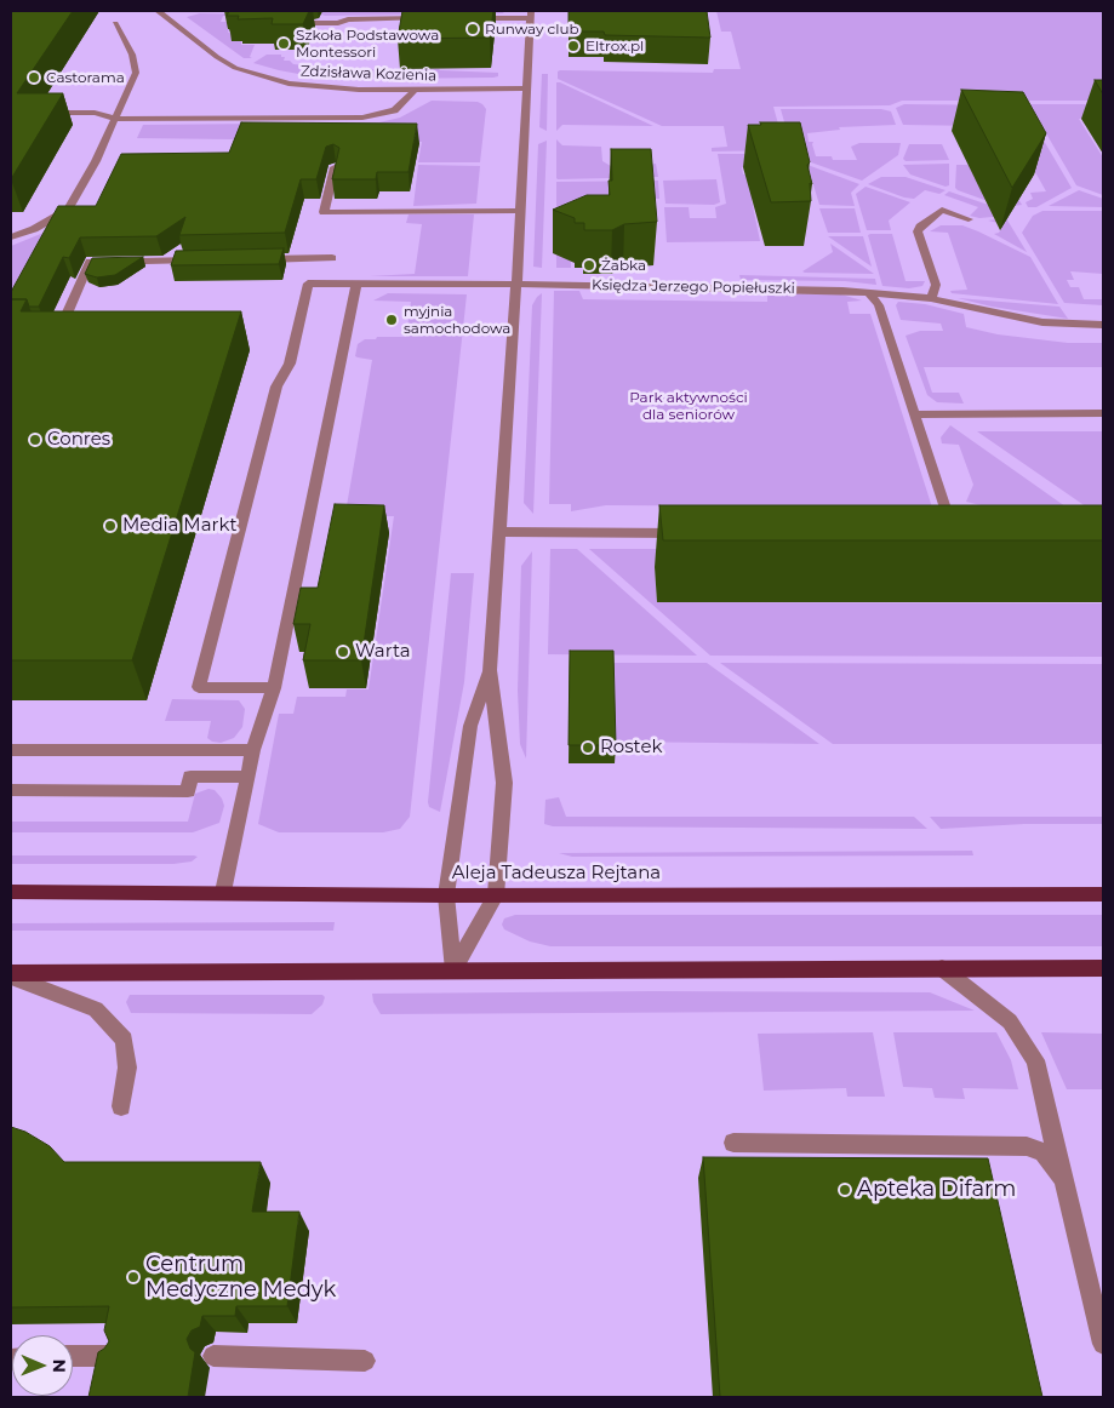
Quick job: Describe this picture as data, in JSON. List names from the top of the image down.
{
  "streets": {
    "main road": ["Aleja Tadeusza Rejtana"],
    "street": ["Zdzisława Kozienia", "Księdza Jerzego Popiełuszki"]
  },
  "parks": ["Park aktywności dla seniorów"],
  "places": [
    "Runway club",
    "Szkoła Podstawowa Montessori",
    "Eltrox.pl",
    "Castorama",
    "Żabka",
    "myjnia samochodowa",
    "Conres",
    "Media Markt",
    "Warta",
    "Rostek",
    "Apteka Difarm",
    "Centrum Medyczne Medyk"
  ],
  "north": "right"
}
